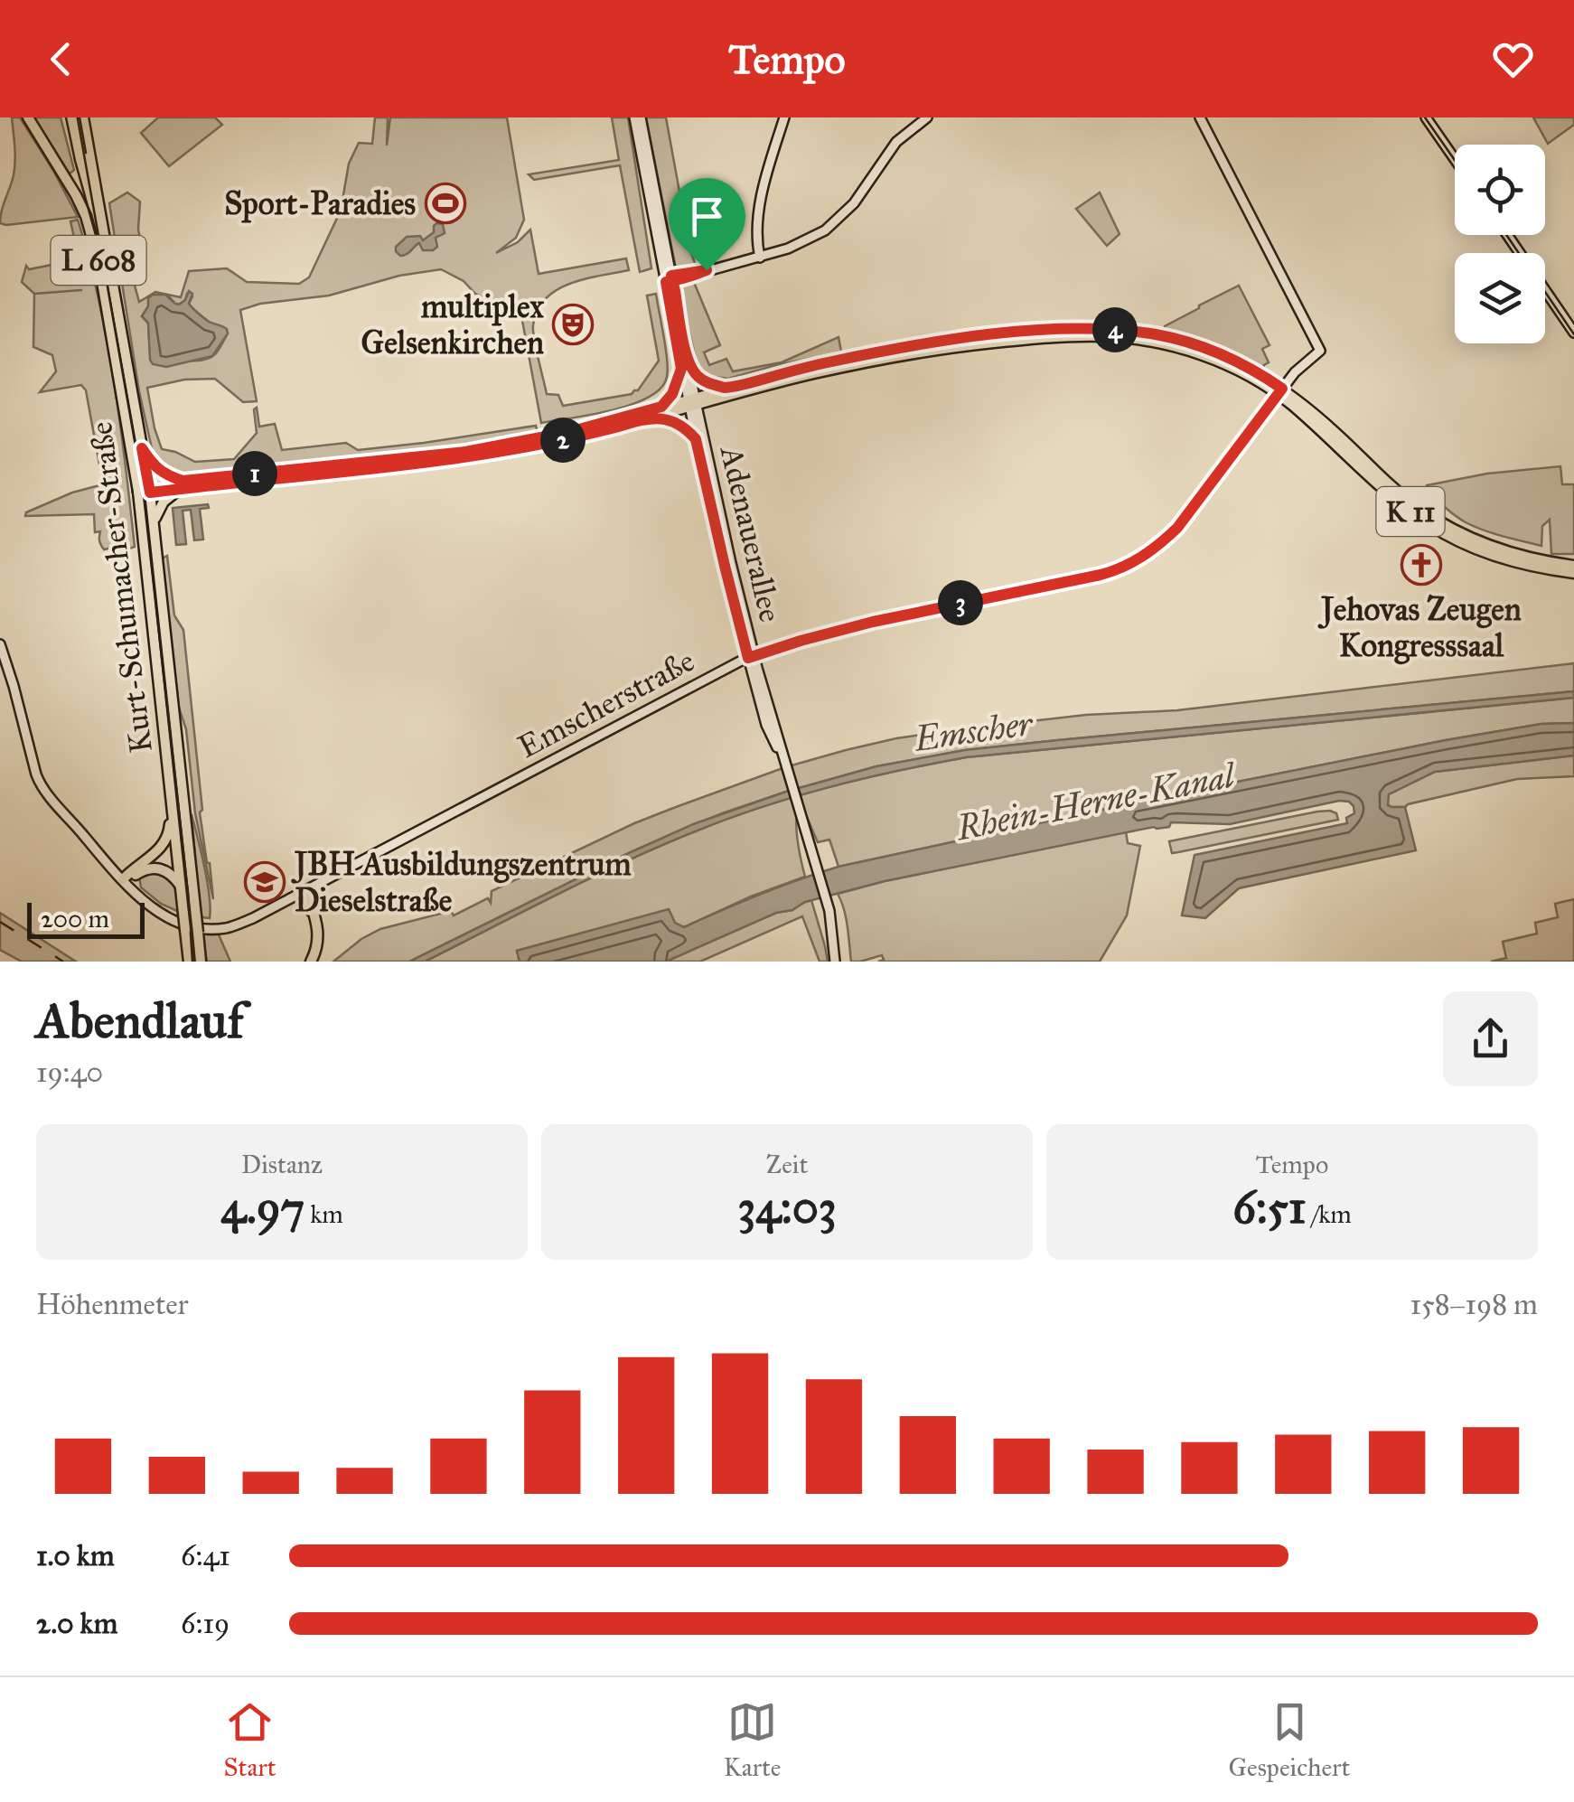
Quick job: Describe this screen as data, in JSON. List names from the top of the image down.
{
  "streets": {
    "main road": ["L 608", "K 11", "Kurt-Schumacher-Straße"],
    "street": ["Adenauerallee", "Emscherstraße"]
  },
  "crossings": [
    ["L 608", "Kurt-Schumacher-Straße"],
    ["L 608", "Emscherstraße"],
    ["K 11", "Adenauerallee"],
    ["K 11", "Kurt-Schumacher-Straße"],
    ["K 11", "Emscherstraße"],
    ["Adenauerallee", "Emscherstraße"]
  ],
  "water": ["Emscher", "Rhein-Herne-Kanal"],
  "places": {
    "sports": ["Sport-Paradies"],
    "theatre": ["multiplex Gelsenkirchen"],
    "church": ["Jehovas Zeugen Kongresssaal"],
    "school or university": ["JBH Ausbildungszentrum Dieselstraße"]
  },
  "scale_bar": "200 m",
  "page": {
    "header": "Tempo",
    "pins": [
      "4",
      "2",
      "1",
      "3"
    ],
    "scale": "200 m",
    "heading": ["Abendlauf", "19:40"],
    "stats": [
      ["Distanz", "4.97 km"],
      ["Zeit", "34:03"],
      ["Tempo", "6:51 /km"]
    ],
    "chart": ["Höhenmeter", "158–198 m"],
    "list": [
      {
        "name": "1.0 km",
        "note": "6:41"
      },
      {
        "name": "2.0 km",
        "note": "6:19"
      }
    ],
    "tabs": ["Start", "Karte", "Gespeichert"]
  }
}
